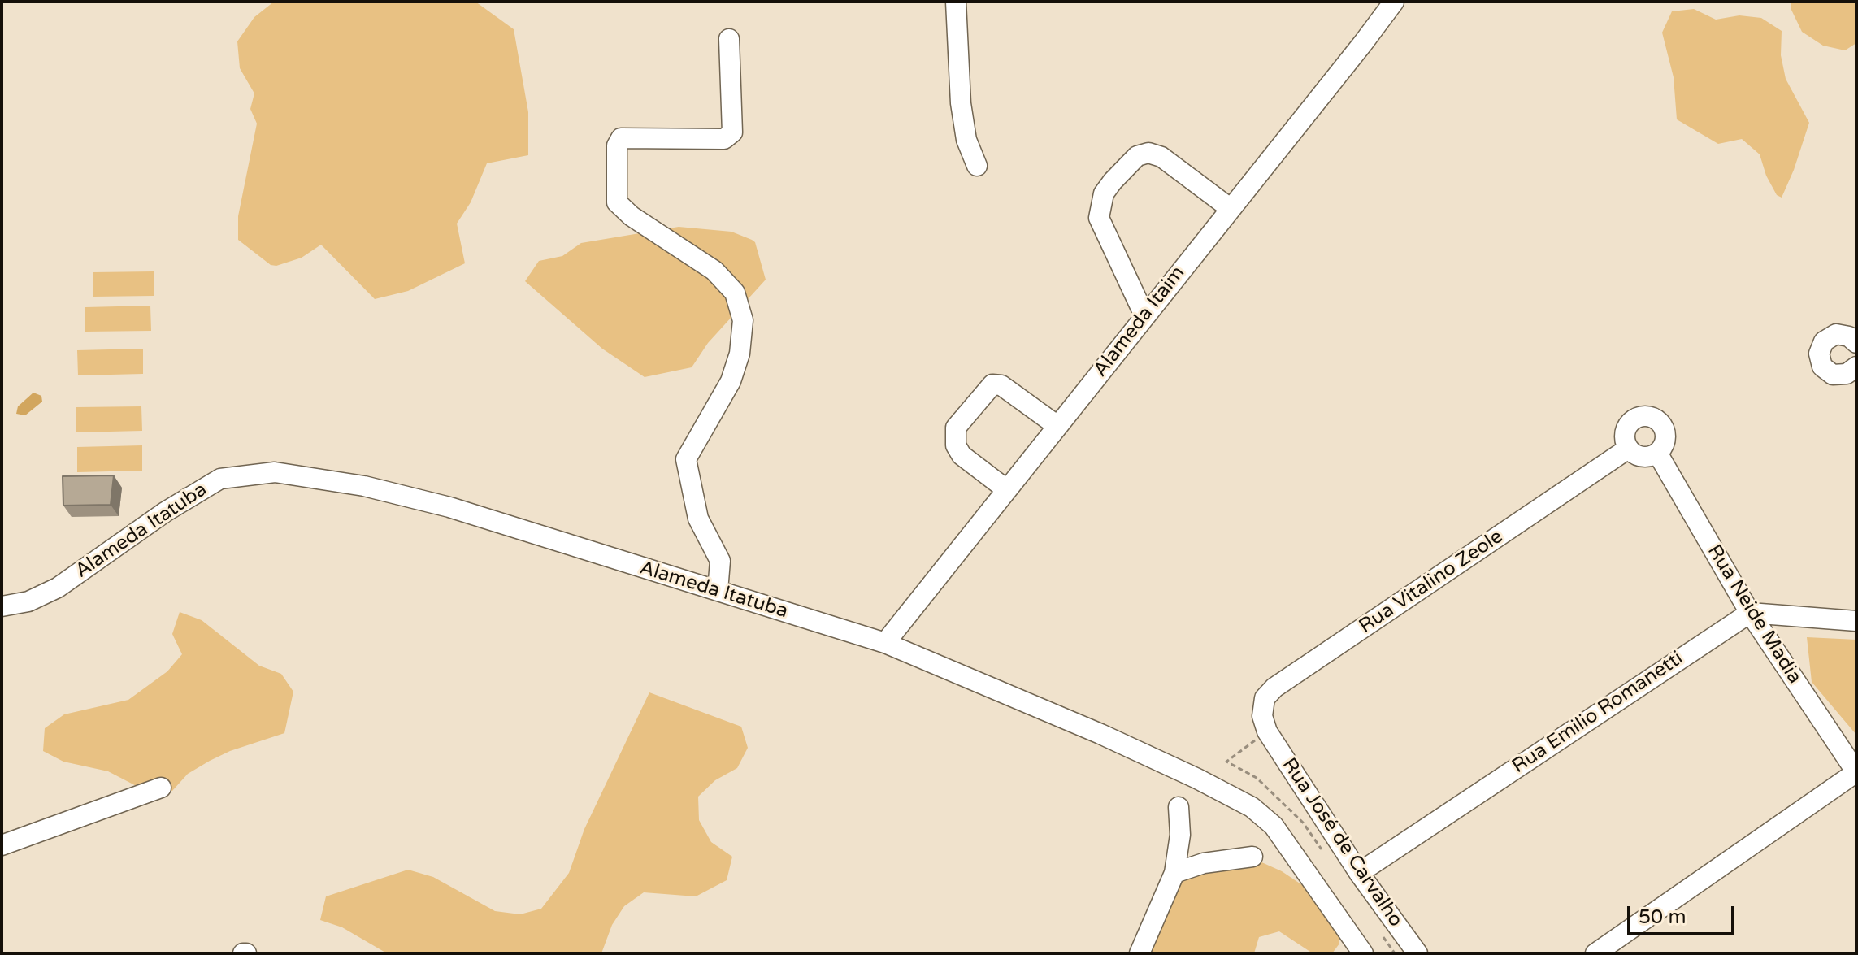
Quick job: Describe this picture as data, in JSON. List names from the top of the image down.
{
  "streets": {
    "street": [
      "Alameda Itaim",
      "Alameda Itatuba",
      "Rua Vitalino Zeole",
      "Rua Neide Madia",
      "Rua Emilio Romanetti",
      "Rua José de Carvalho"
    ]
  },
  "crossings": [
    ["Alameda Itaim", "Alameda Itatuba"],
    ["Rua Vitalino Zeole", "Rua Neide Madia"],
    ["Rua Vitalino Zeole", "Rua José de Carvalho"],
    ["Rua Neide Madia", "Rua Emilio Romanetti"],
    ["Rua Emilio Romanetti", "Rua José de Carvalho"]
  ],
  "scale_bar": "50 m"
}
